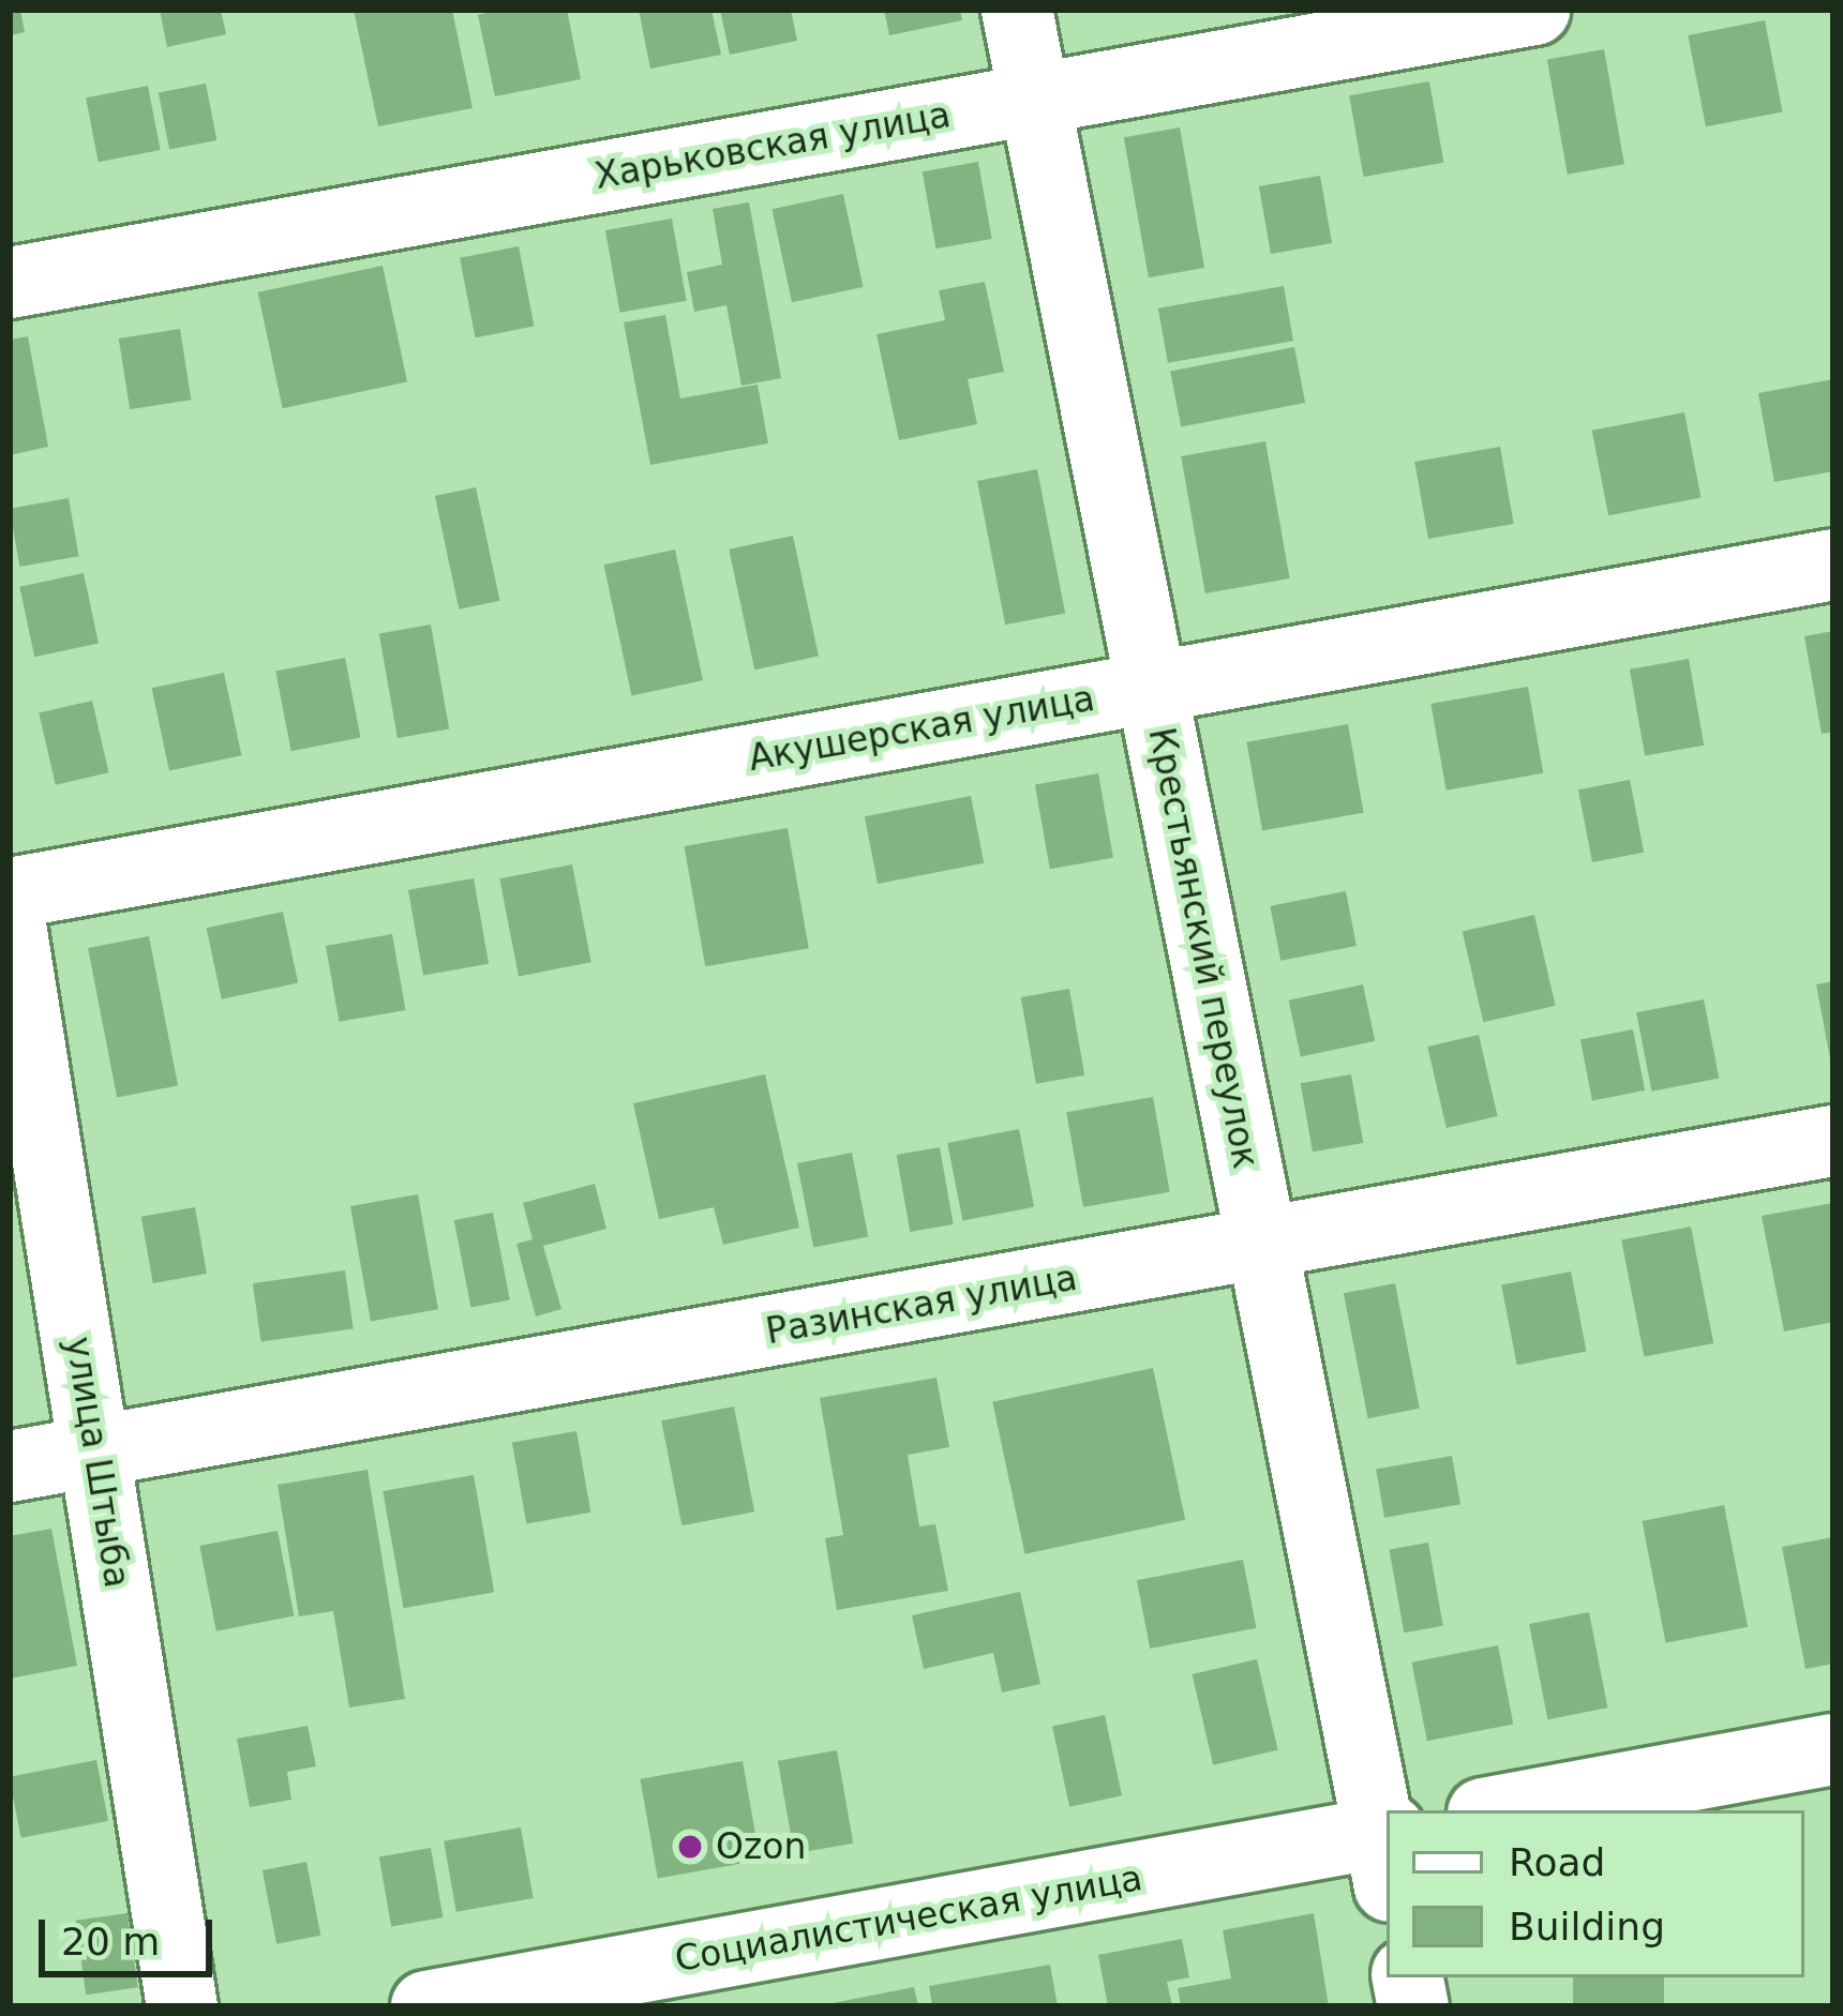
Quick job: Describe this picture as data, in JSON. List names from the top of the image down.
{
  "streets": {
    "street": [
      "Харьковская улица",
      "Акушерская улица",
      "Крестьянский переулок",
      "Разинская улица",
      "улица Штыба",
      "Социалистическая улица"
    ]
  },
  "crossings": [
    ["Харьковская улица", "Крестьянский переулок"],
    ["Акушерская улица", "Крестьянский переулок"],
    ["Крестьянский переулок", "Разинская улица"],
    ["Крестьянский переулок", "Социалистическая улица"],
    ["Разинская улица", "улица Штыба"]
  ],
  "places": ["Ozon"],
  "legend": ["Road", "Building"],
  "scale_bar": "20 m"
}
